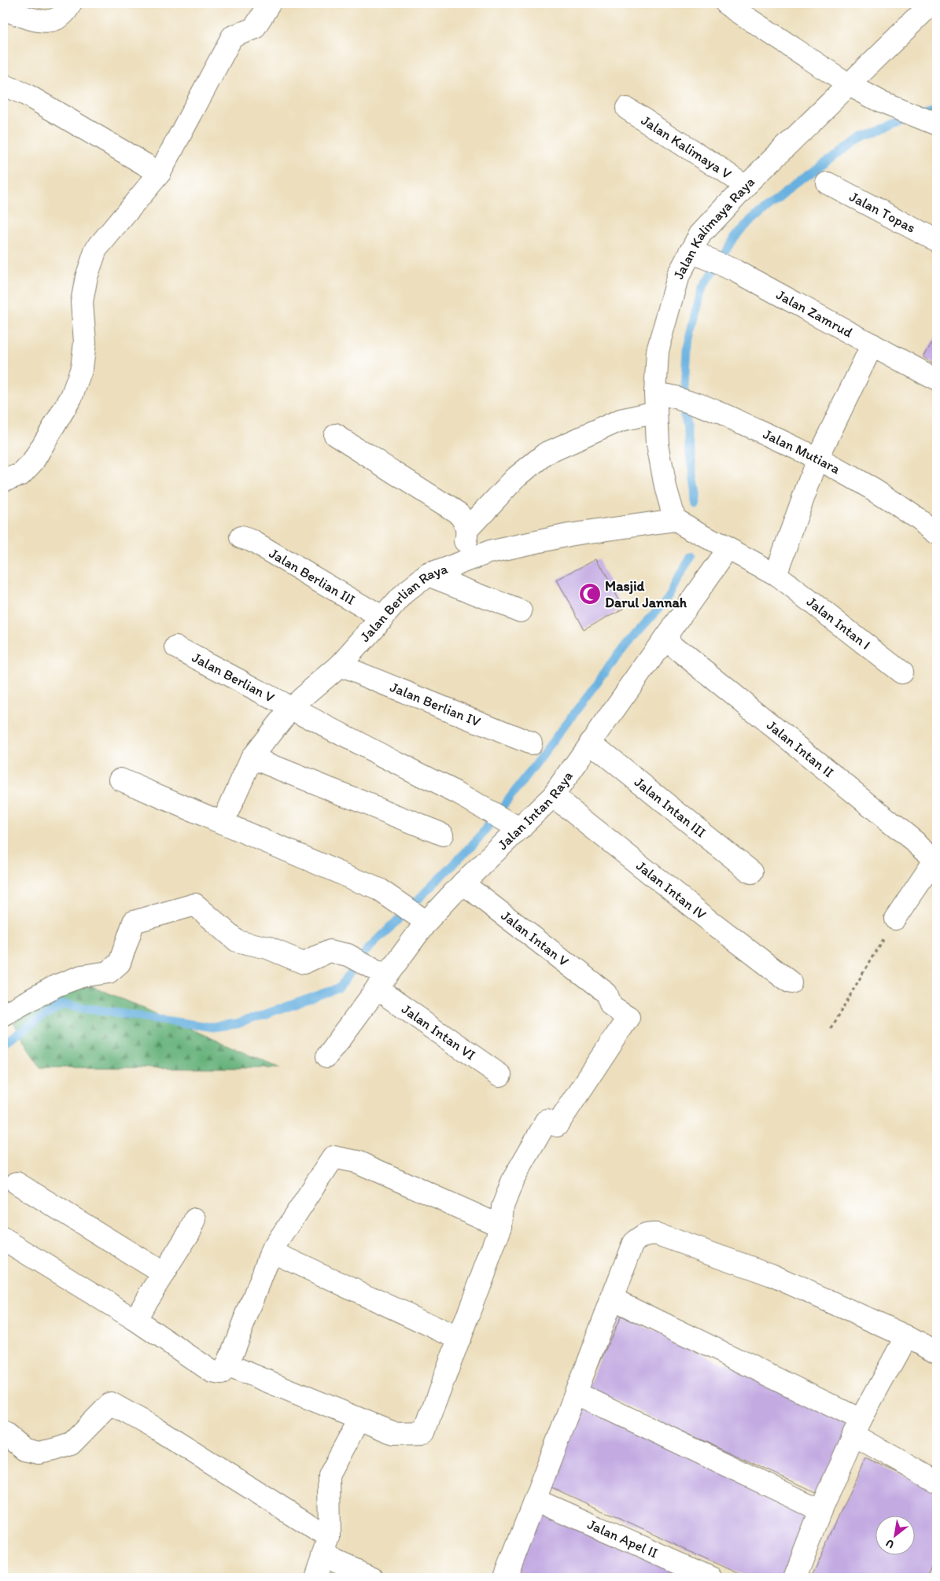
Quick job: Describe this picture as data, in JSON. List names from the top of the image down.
{
  "streets": {
    "street": [
      "Jalan Kalimaya V",
      "Jalan Topas",
      "Jalan Kalimaya Raya",
      "Jalan Zamrud",
      "Jalan Mutiara",
      "Jalan Berlian III",
      "Jalan Berlian Raya",
      "Jalan Intan I",
      "Jalan Berlian V",
      "Jalan Berlian IV",
      "Jalan Intan II",
      "Jalan Intan III",
      "Jalan Intan Raya",
      "Jalan Intan IV",
      "Jalan Intan V",
      "Jalan Intan VI",
      "Jalan Apel II"
    ]
  },
  "crossings": [
    ["Jalan Kalimaya V", "Jalan Kalimaya Raya"],
    ["Jalan Kalimaya Raya", "Jalan Zamrud"],
    ["Jalan Kalimaya Raya", "Jalan Mutiara"],
    ["Jalan Kalimaya Raya", "Jalan Berlian Raya"],
    ["Jalan Kalimaya Raya", "Jalan Intan I"],
    ["Jalan Berlian III", "Jalan Berlian Raya"],
    ["Jalan Berlian Raya", "Jalan Intan I"],
    ["Jalan Berlian Raya", "Jalan Berlian V"],
    ["Jalan Berlian Raya", "Jalan Berlian IV"],
    ["Jalan Intan I", "Jalan Intan Raya"],
    ["Jalan Berlian V", "Jalan Intan Raya"],
    ["Jalan Intan II", "Jalan Intan Raya"],
    ["Jalan Intan III", "Jalan Intan Raya"],
    ["Jalan Intan Raya", "Jalan Intan IV"],
    ["Jalan Intan Raya", "Jalan Intan V"],
    ["Jalan Intan Raya", "Jalan Intan VI"]
  ],
  "places": {
    "mosque": ["Masjid Darul Jannah"]
  },
  "north": "bottom left"
}
